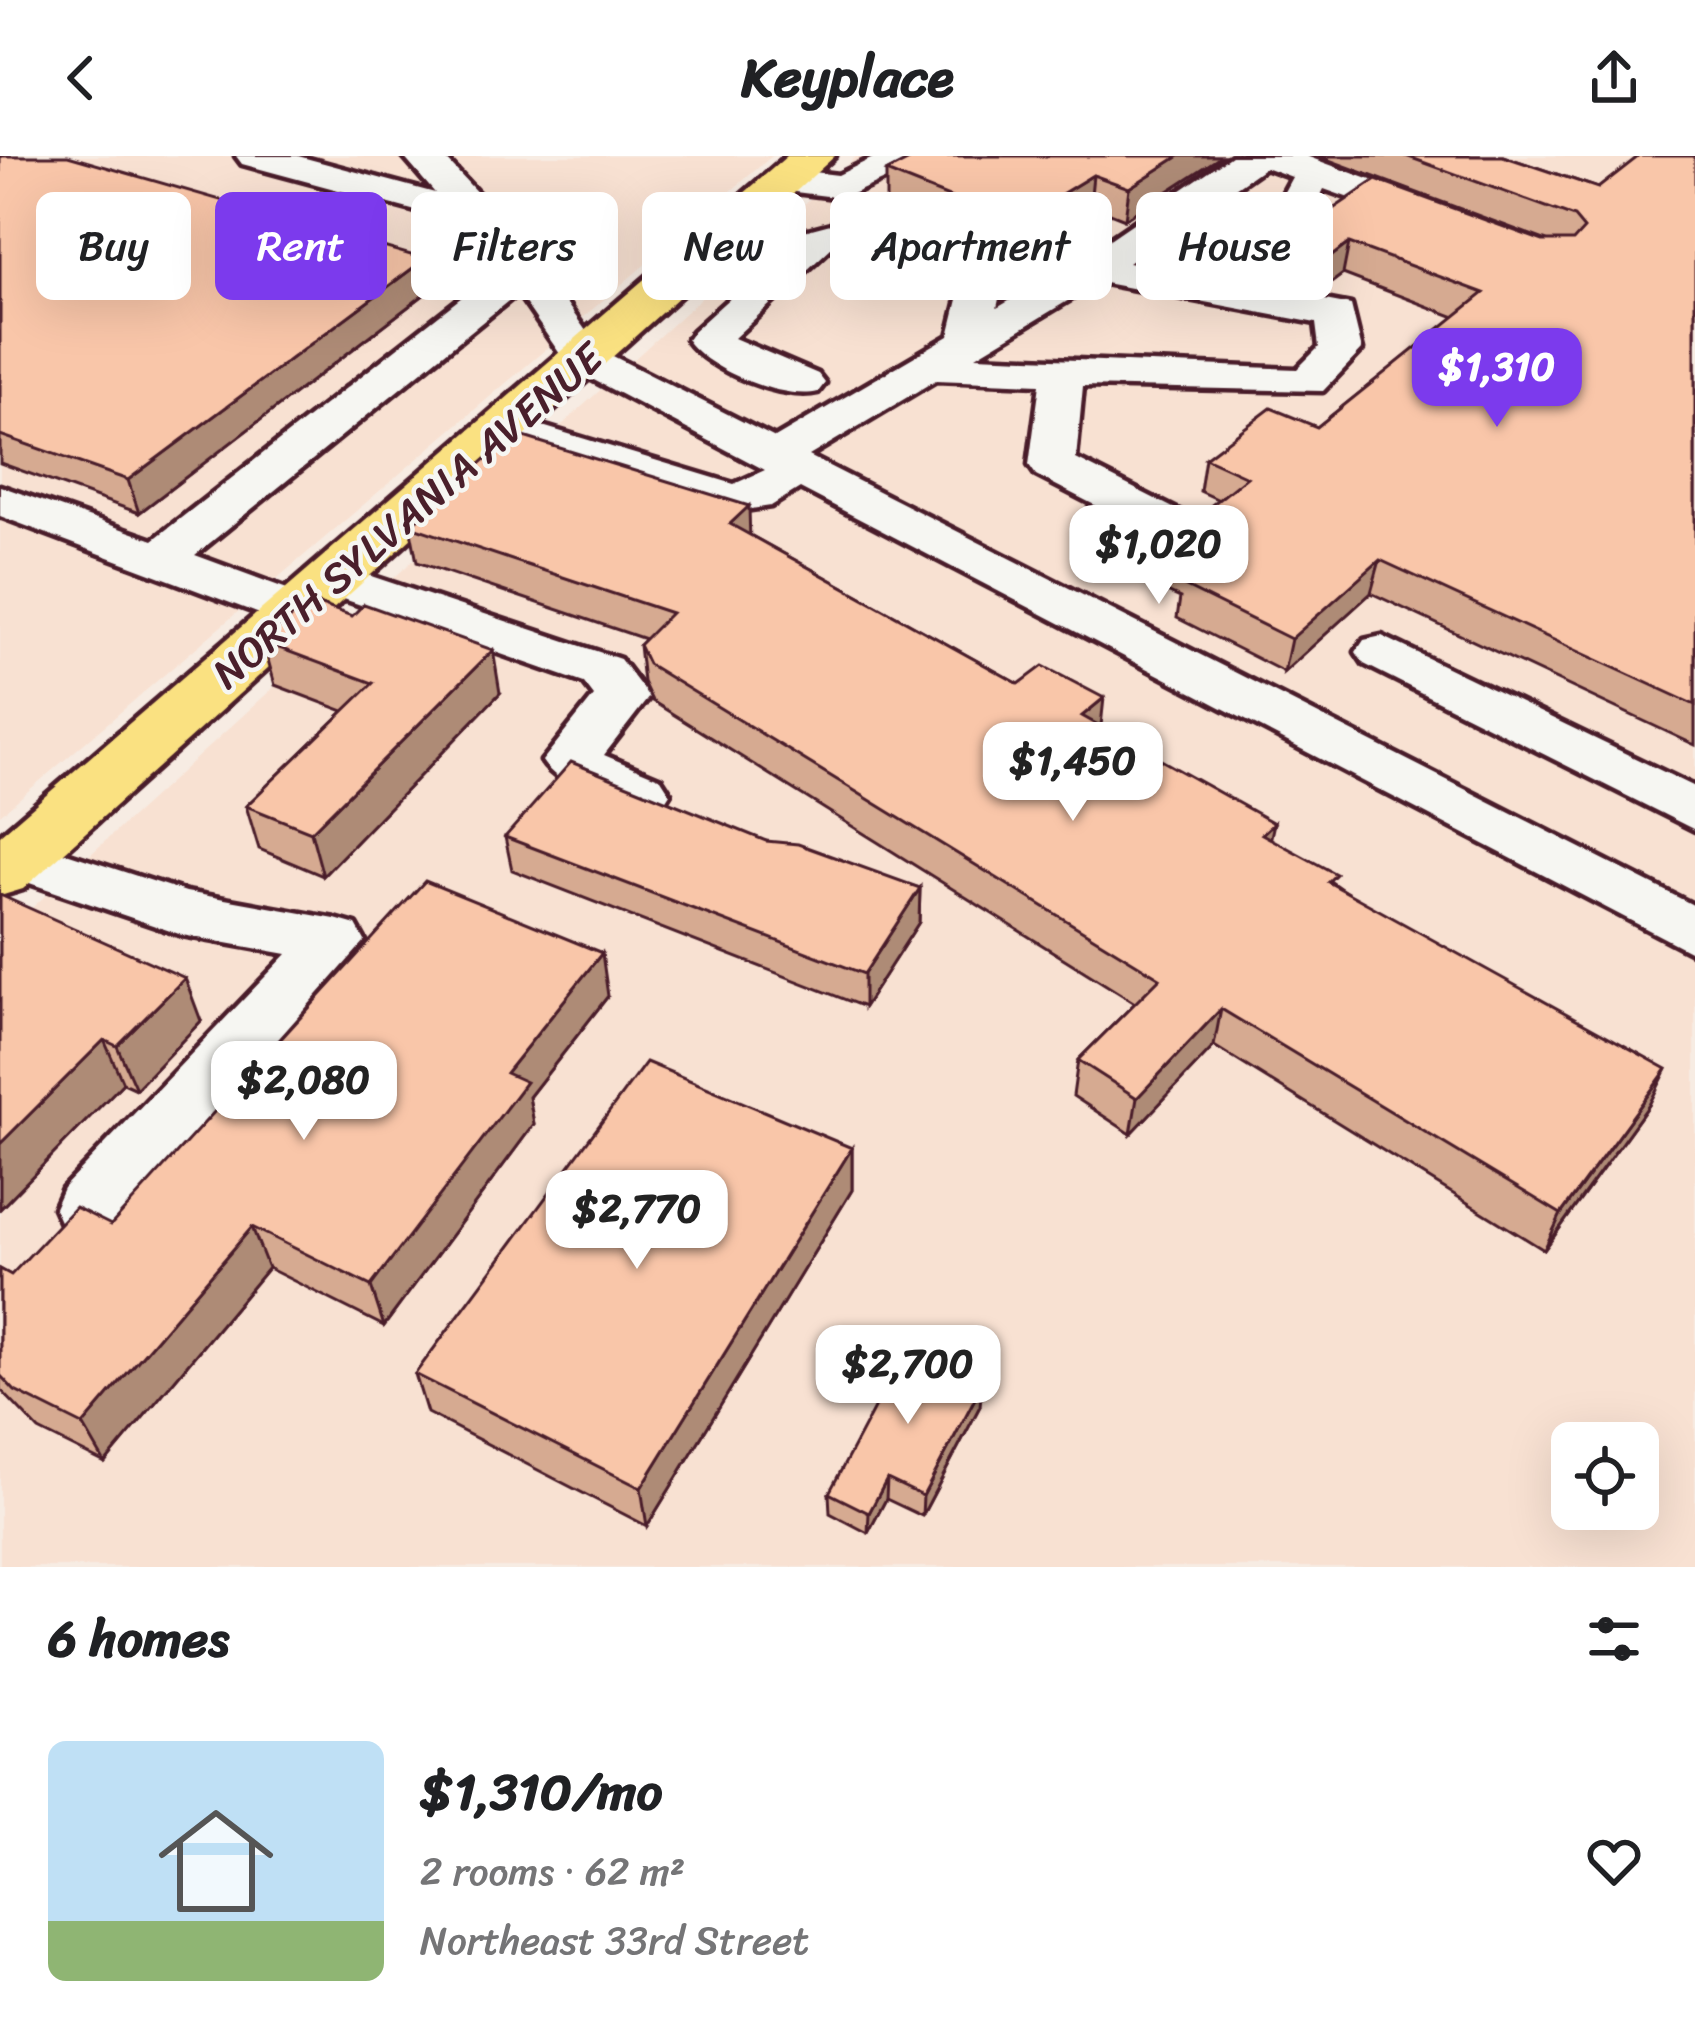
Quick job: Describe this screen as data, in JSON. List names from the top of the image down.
{
  "streets": {
    "main road": ["NORTH SYLVANIA AVENUE"]
  },
  "page": {
    "header": "Keyplace",
    "chip": [
      "Buy",
      "Rent",
      "Filters",
      "New",
      "Apartment",
      "House"
    ],
    "price": [
      "$1,310",
      "$1,020",
      "$1,450",
      "$2,080",
      "$2,770",
      "$2,700"
    ],
    "heading": "6 homes",
    "list": [
      {
        "name": "$1,310/mo",
        "note": "2 rooms · 62 m² · Northeast 33rd Street"
      }
    ]
  }
}
